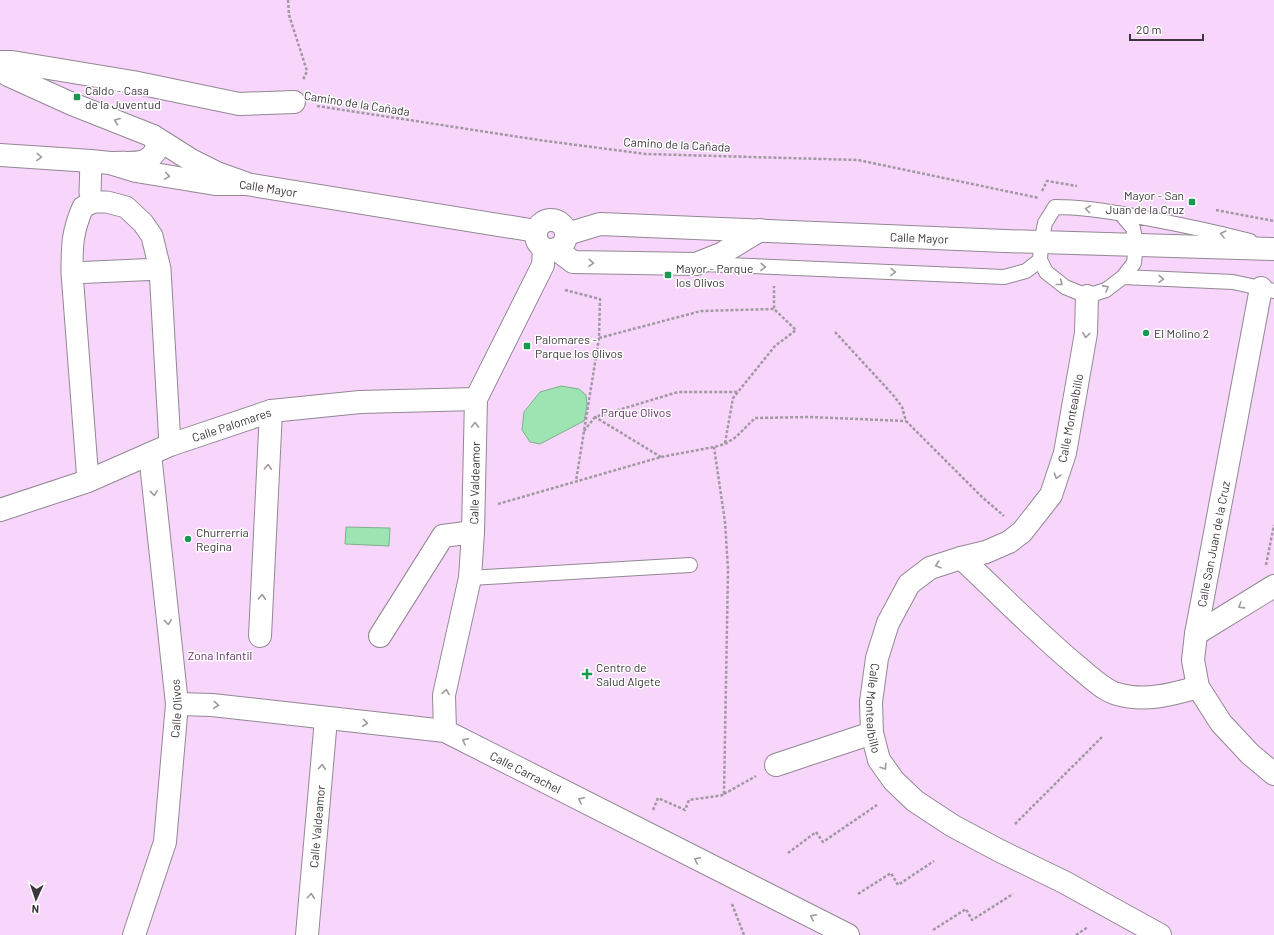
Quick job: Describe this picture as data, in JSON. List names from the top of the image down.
{
  "streets": {
    "street": [
      "Calle Mayor",
      "Calle Montealbillo",
      "Calle Palomares",
      "Calle Valdeamor",
      "Calle San Juan de la Cruz",
      "Calle Olivos",
      "Calle Carrachel"
    ],
    "path": ["Camino de la Cañada"]
  },
  "crossings": [
    ["Calle Mayor", "Calle Valdeamor"],
    ["Calle Palomares", "Calle Valdeamor"],
    ["Calle Palomares", "Calle Olivos"],
    ["Calle Valdeamor", "Calle Carrachel"],
    ["Calle Olivos", "Calle Carrachel"]
  ],
  "one_way": ["Calle Valdeamor"],
  "parks": ["Parque Olivos", "Zona Infantil"],
  "places": {
    "transit": [
      "Caldo - Casa de la Juventud",
      "Mayor - San Juan de la Cruz",
      "Mayor - Parque los Olivos",
      "Palomares - Parque los Olivos"
    ],
    "other": ["El Molino 2", "Churrerría Regina"],
    "health": ["Centro de Salud Algete"]
  },
  "scale_bar": "20 m",
  "north": "bottom"
}
